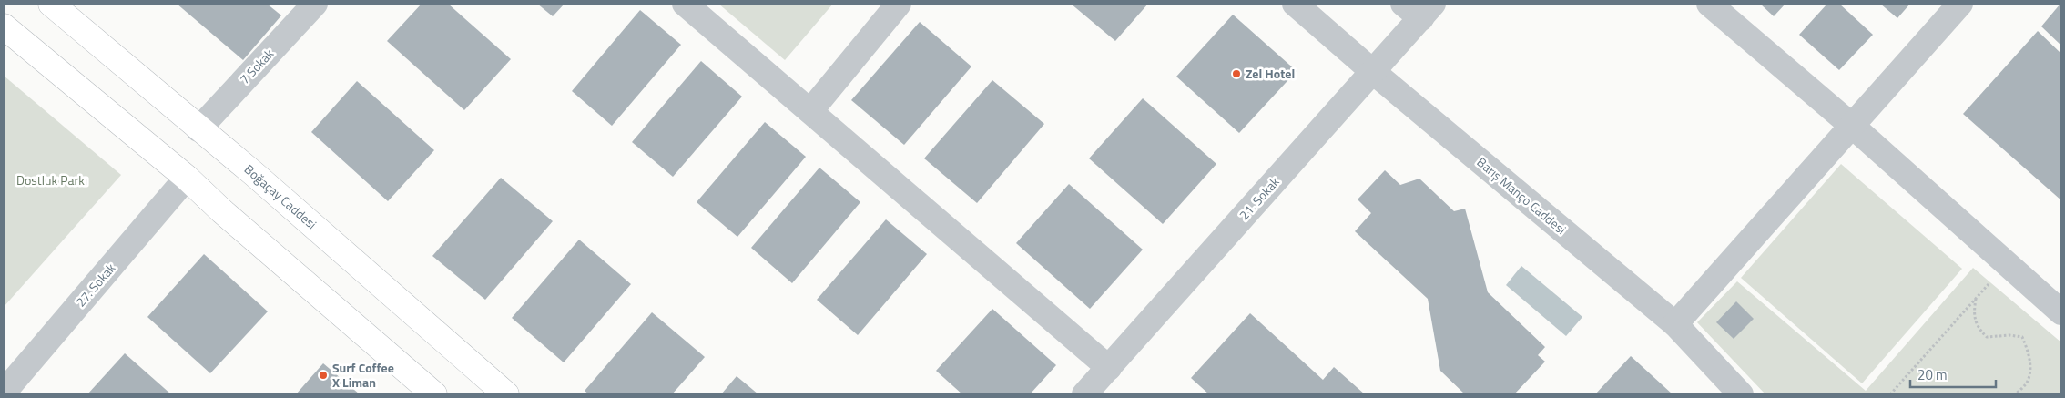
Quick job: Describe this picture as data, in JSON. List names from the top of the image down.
{
  "streets": {
    "main road": ["Boğaçay Caddesi"],
    "street": [
      "7 Sokak",
      "Barış Manço Caddesi",
      "21. Sokak",
      "27. Sokak"
    ]
  },
  "crossings": [
    ["7 Sokak", "Boğaçay Caddesi"],
    ["Barış Manço Caddesi", "21. Sokak"]
  ],
  "parks": ["Dostluk Parkı"],
  "places": ["Zel Hotel", "Surf Coffee X Liman"],
  "scale_bar": "20 m"
}
